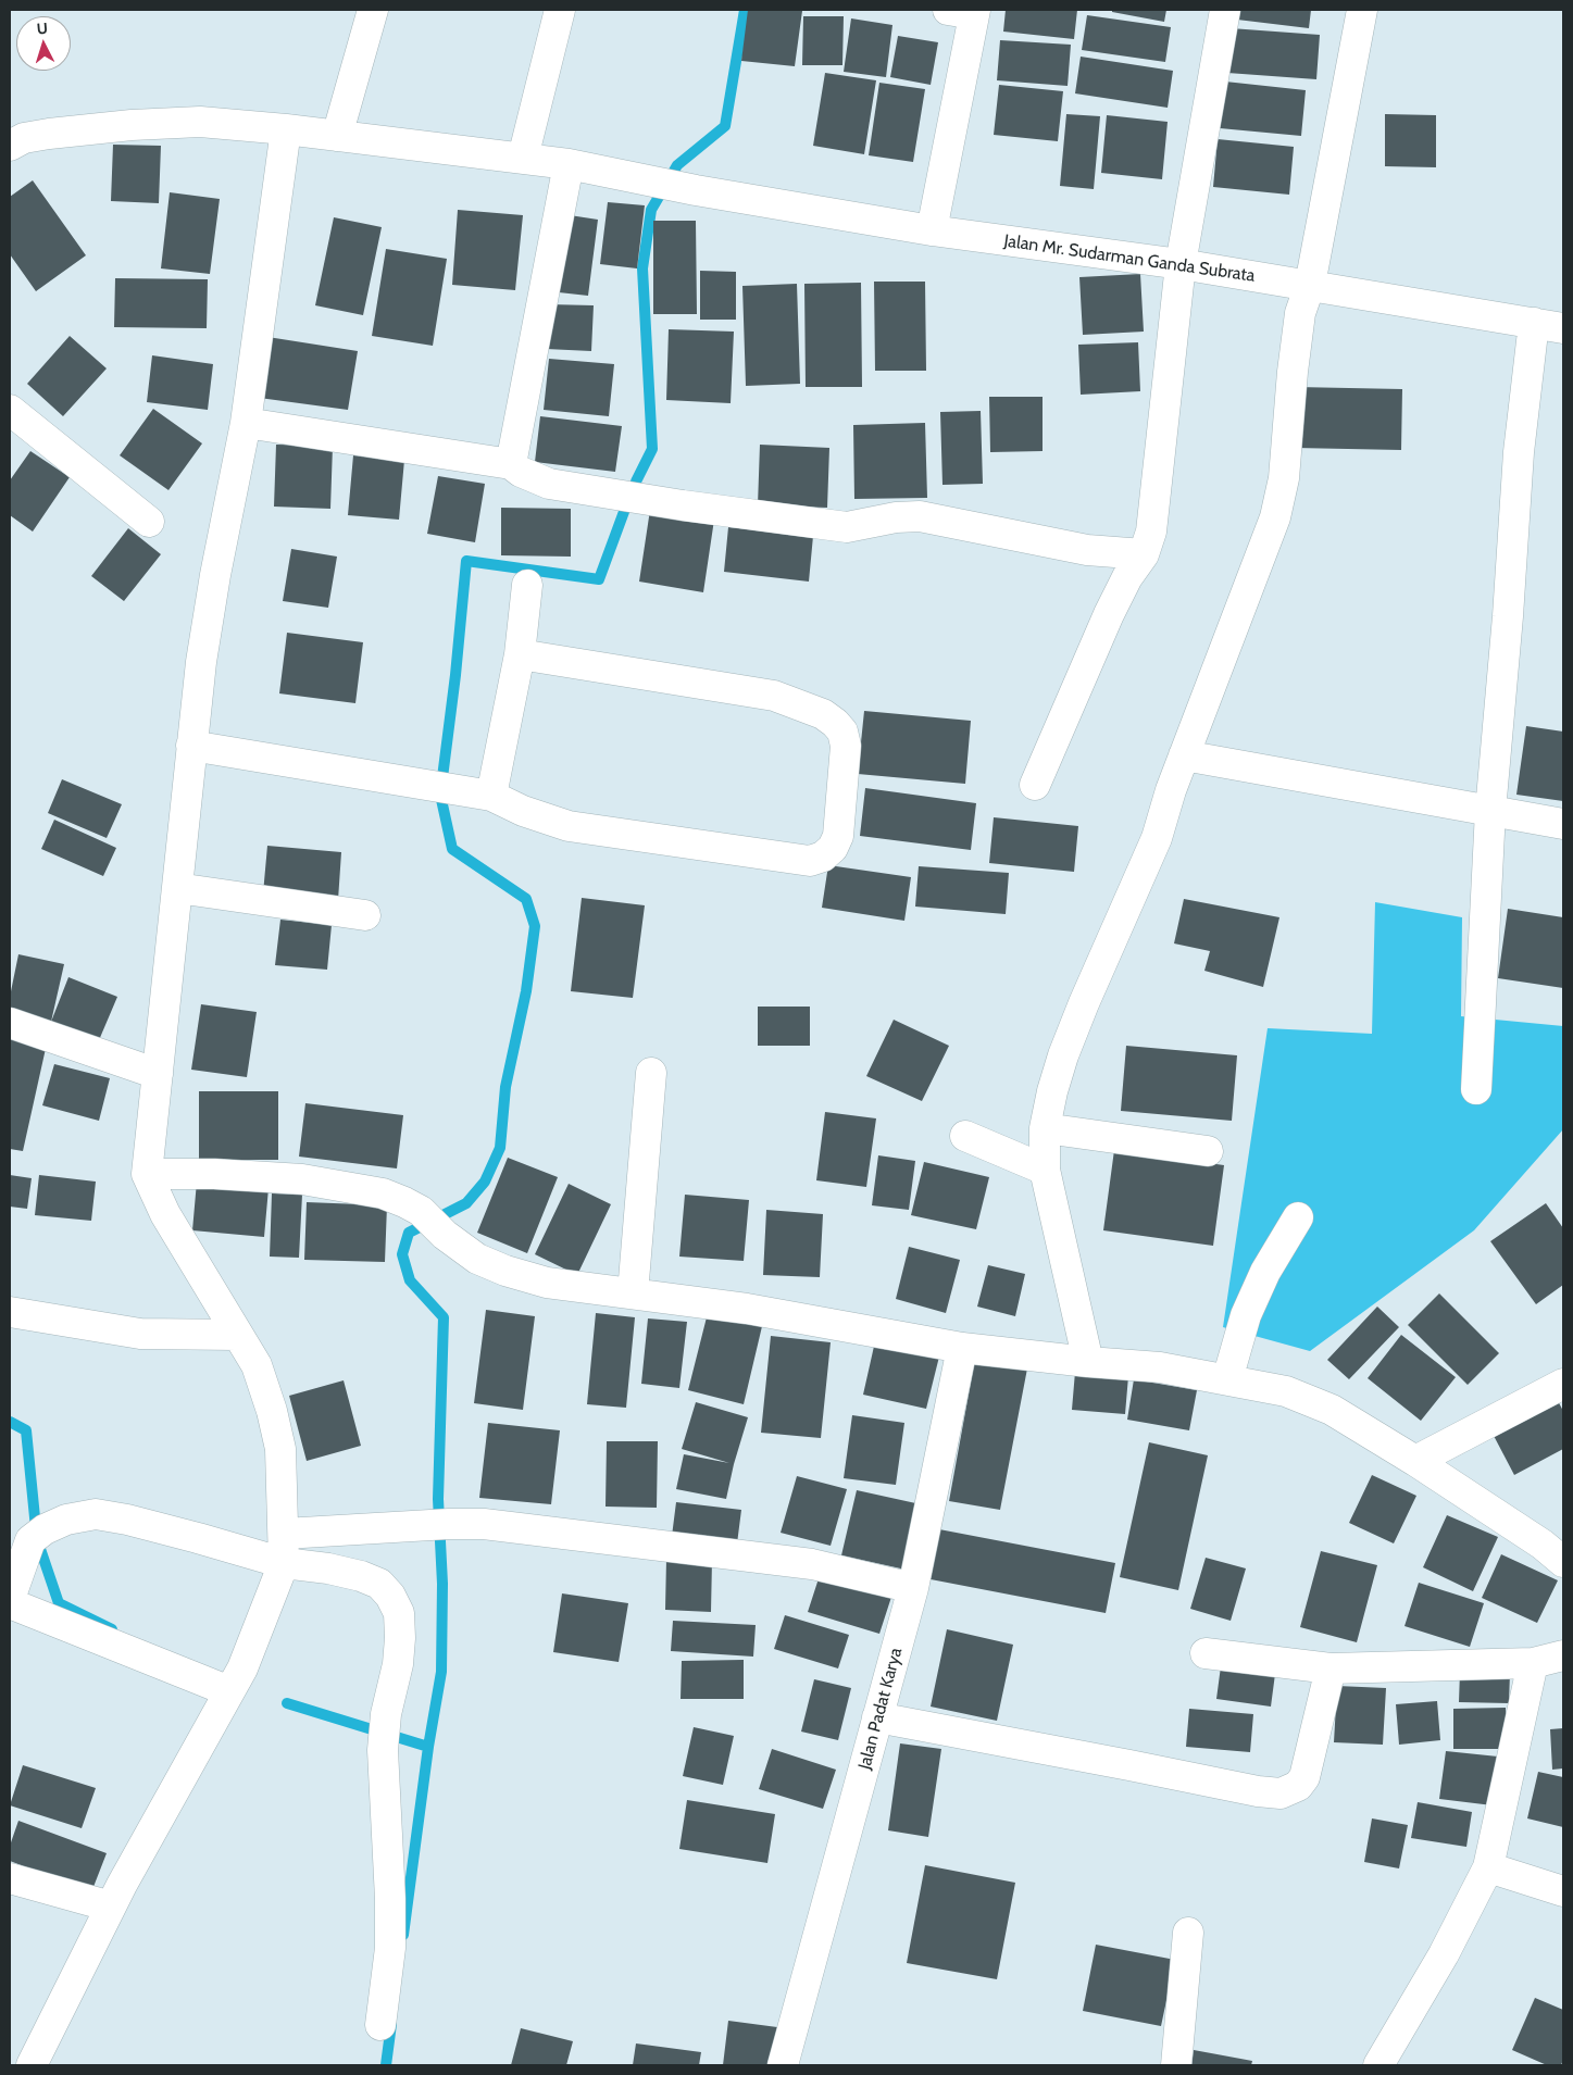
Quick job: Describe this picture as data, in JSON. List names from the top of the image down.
{
  "streets": {
    "street": ["Jalan Mr. Sudarman Ganda Subrata", "Jalan Padat Karya"]
  },
  "north": "top"
}
